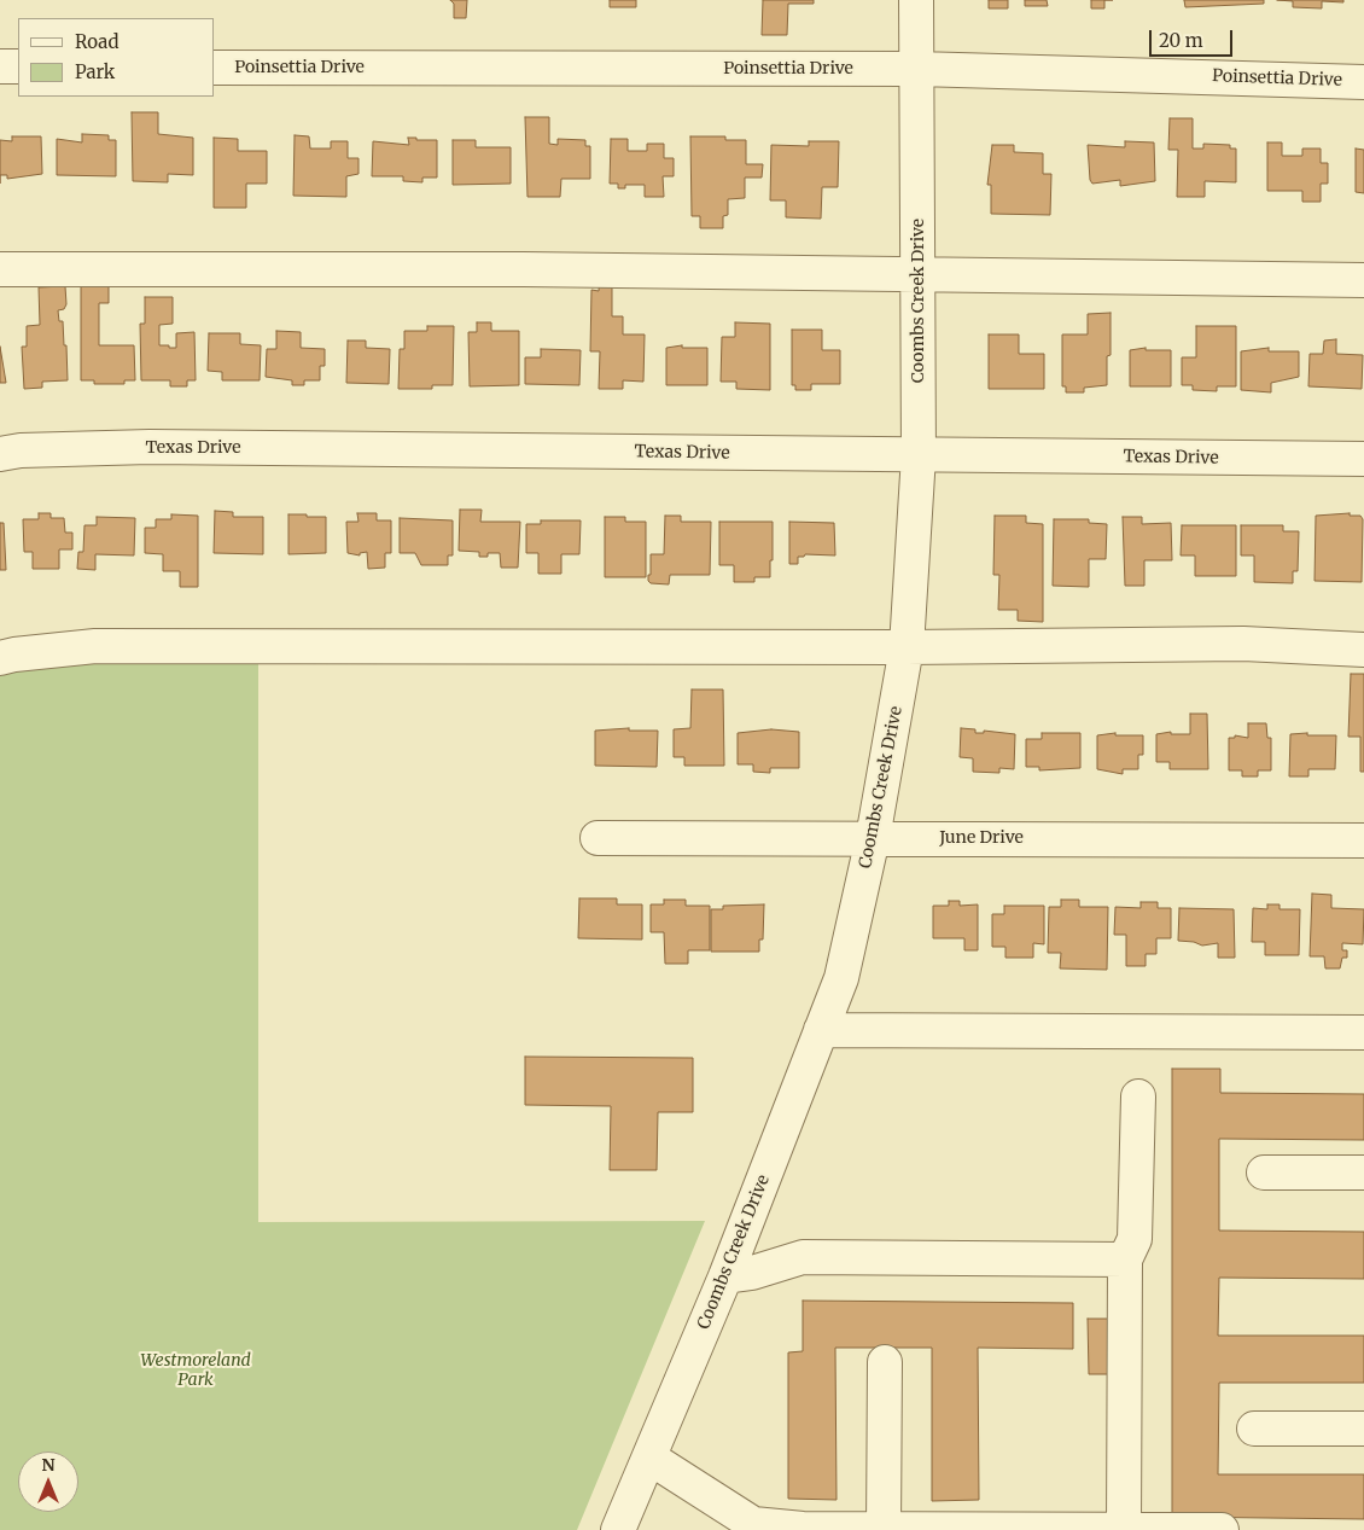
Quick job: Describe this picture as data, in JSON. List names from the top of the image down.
{
  "streets": {
    "street": [
      "Poinsettia Drive",
      "Coombs Creek Drive",
      "Texas Drive",
      "June Drive"
    ]
  },
  "crossings": [
    ["Poinsettia Drive", "Coombs Creek Drive"],
    ["Coombs Creek Drive", "Texas Drive"],
    ["Coombs Creek Drive", "June Drive"]
  ],
  "parks": ["Westmoreland Park"],
  "legend": ["Road", "Park"],
  "scale_bar": "20 m",
  "north": "top"
}
